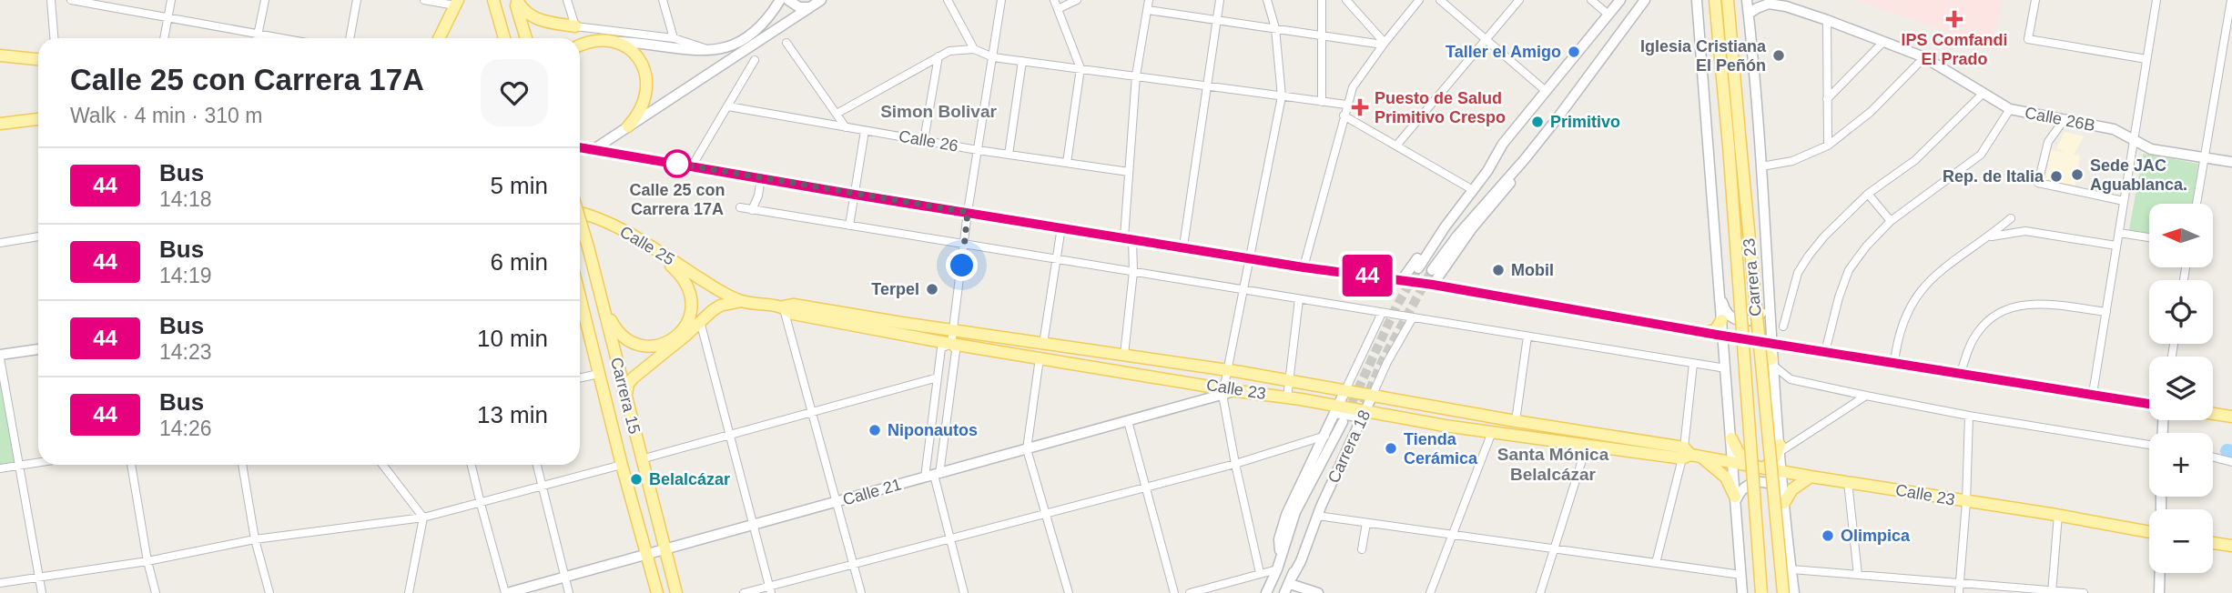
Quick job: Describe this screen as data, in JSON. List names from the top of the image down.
{
  "streets": {
    "main road": [
      "Calle 25",
      "Carrera 23",
      "Calle 23",
      "Carrera 15"
    ],
    "street": [
      "Calle 26B",
      "Calle 26",
      "Carrera 18",
      "Calle 21"
    ]
  },
  "crossings": [
    ["Calle 26B", "Carrera 23"],
    ["Calle 25", "Calle 23"],
    ["Calle 23", "Carrera 18"],
    ["Calle 23", "Calle 21"],
    ["Carrera 15", "Calle 21"]
  ],
  "districts": ["Simon Bolivar", "Santa Mónica Belalcázar"],
  "places": {
    "health": ["IPS Comfandi El Prado", "Puesto de Salud Primitivo Crespo"],
    "other": [
      "Taller el Amigo",
      "Iglesia Cristiana El Peñón",
      "Primitivo",
      "Calle 25 con Carrera 17A",
      "Sede JAC Aguablanca.",
      "Rep. de Italia",
      "Mobil",
      "Terpel",
      "Niponautos",
      "Tienda Cerámica",
      "Belalcázar",
      "Olimpica"
    ]
  },
  "lines": ["bus line 44"],
  "north": "left",
  "page": {
    "on_map": "44",
    "heading": ["Calle 25 con Carrera 17A", "Walk · 4 min · 310 m"],
    "list": [
      {
        "mark": "44",
        "name": "Bus",
        "note": "14:18",
        "value": "5 min"
      },
      {
        "mark": "44",
        "name": "Bus",
        "note": "14:19",
        "value": "6 min"
      },
      {
        "mark": "44",
        "name": "Bus",
        "note": "14:23",
        "value": "10 min"
      },
      {
        "mark": "44",
        "name": "Bus",
        "note": "14:26",
        "value": "13 min"
      }
    ],
    "map_buttons": ["+", "−"]
  }
}
